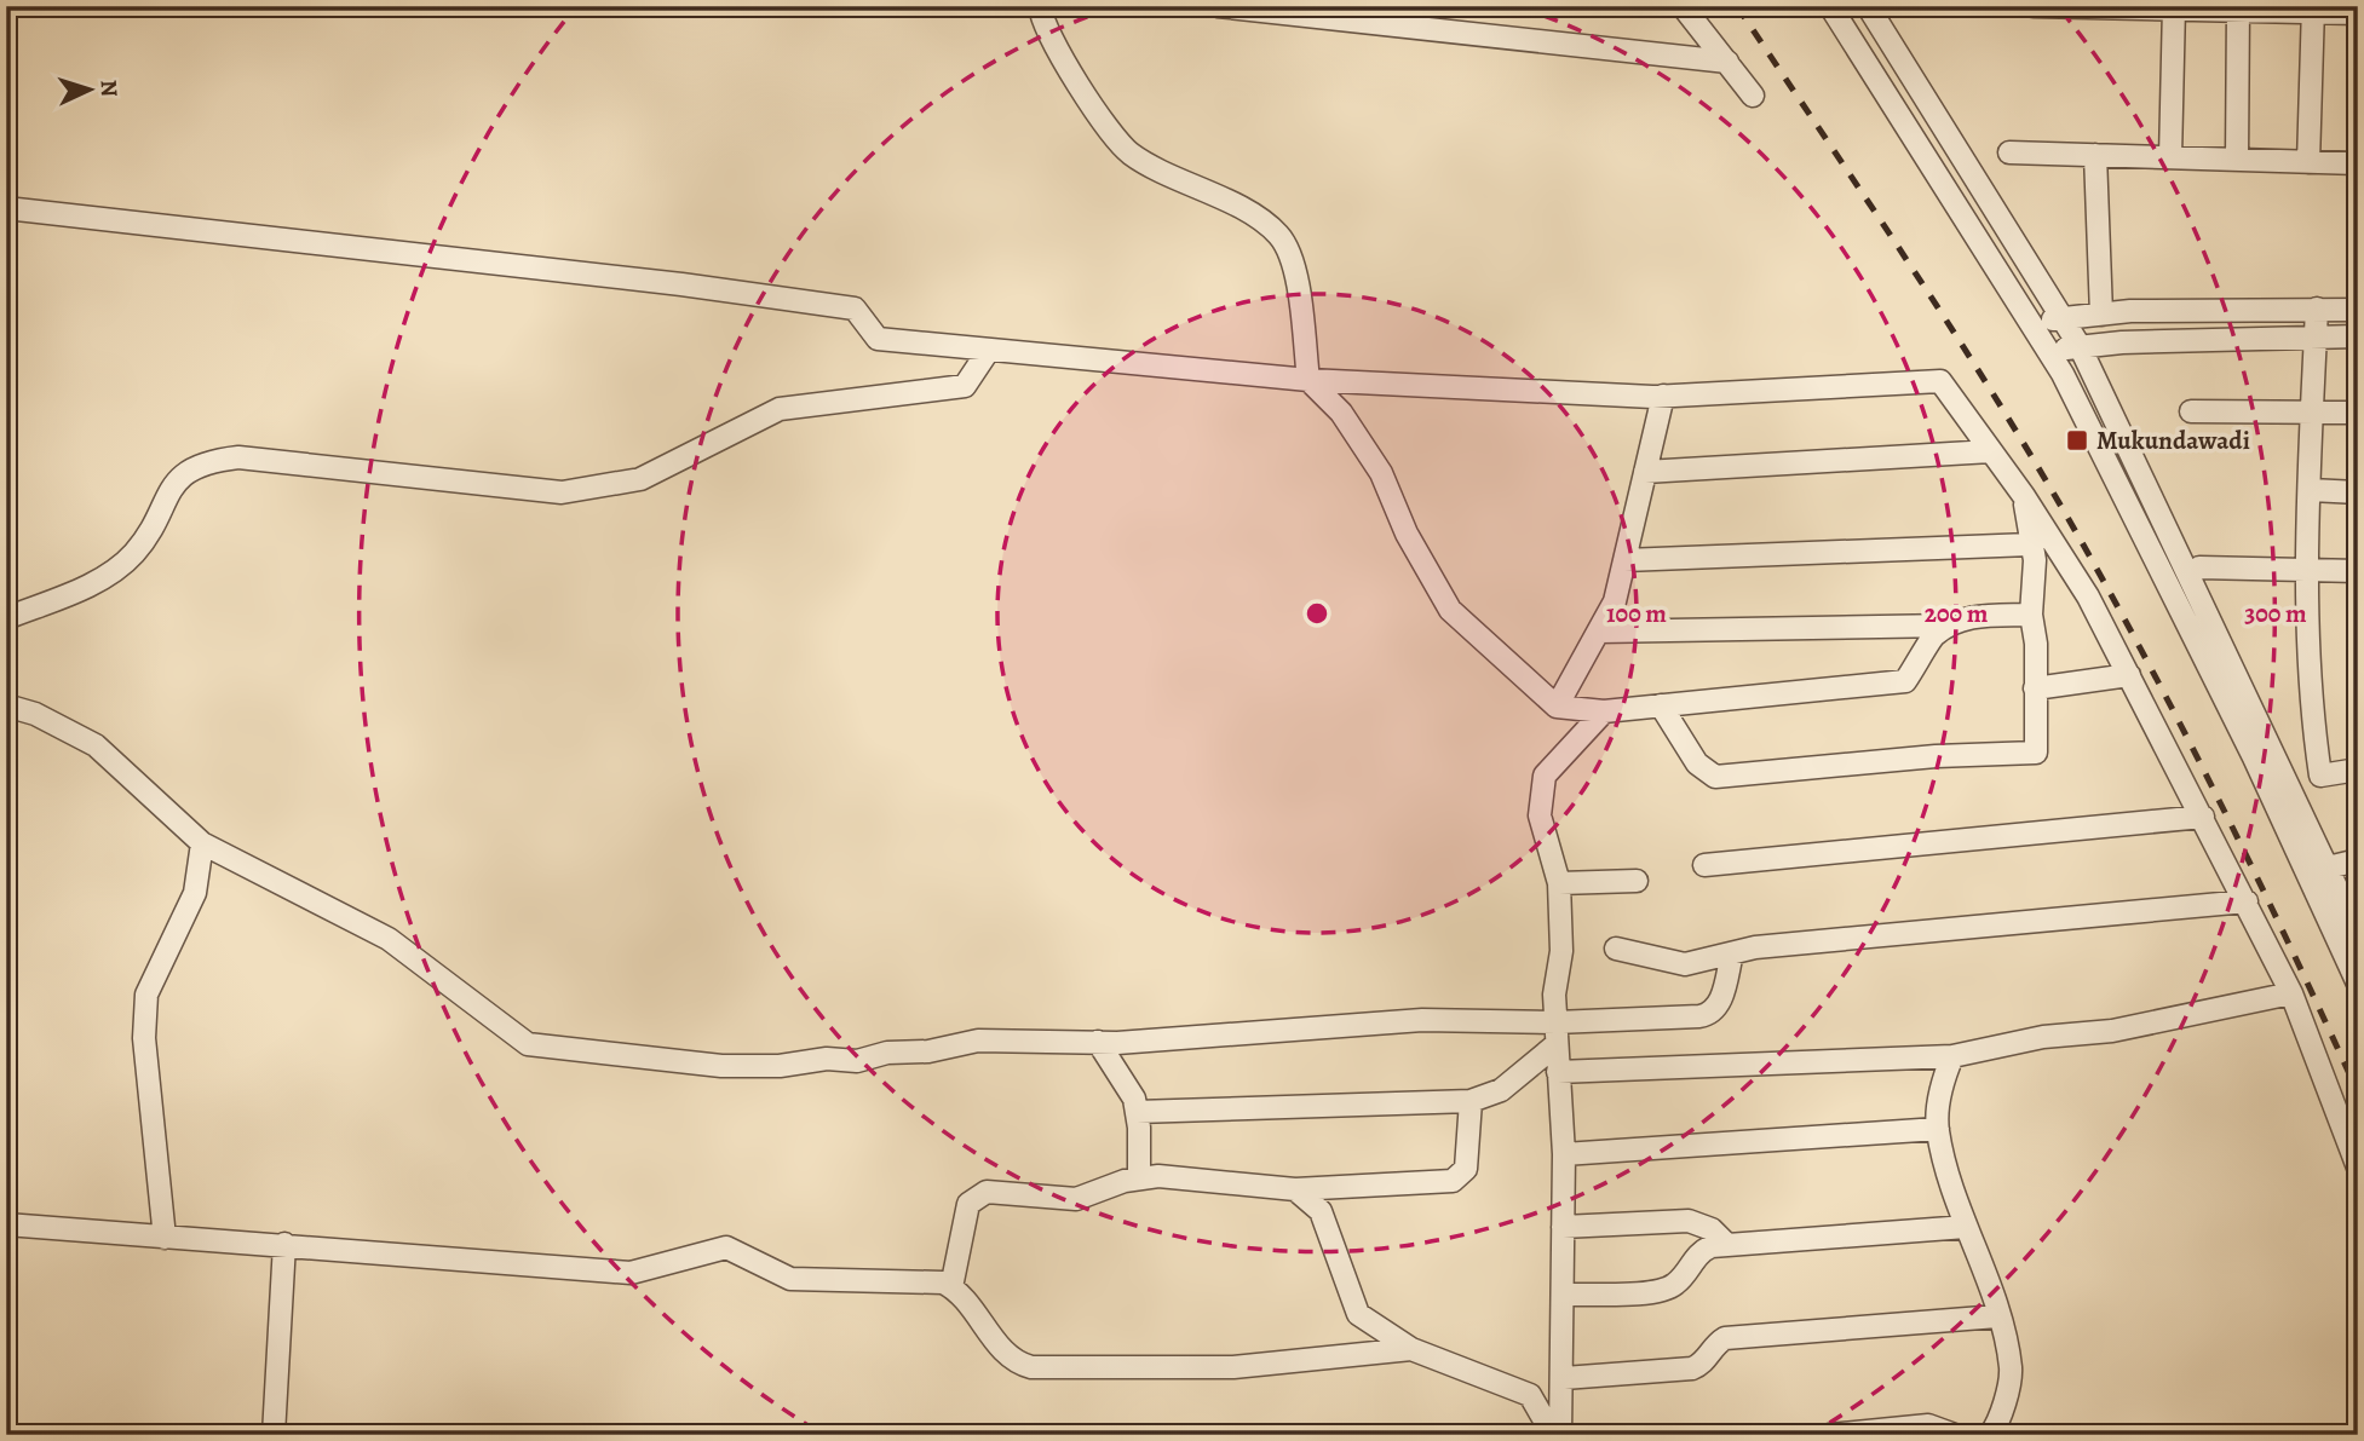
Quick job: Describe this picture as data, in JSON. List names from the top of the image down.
{
  "places": {
    "transit": ["Mukundawadi"]
  },
  "north": "right",
  "rings": ["100 m", "200 m", "300 m"]
}
